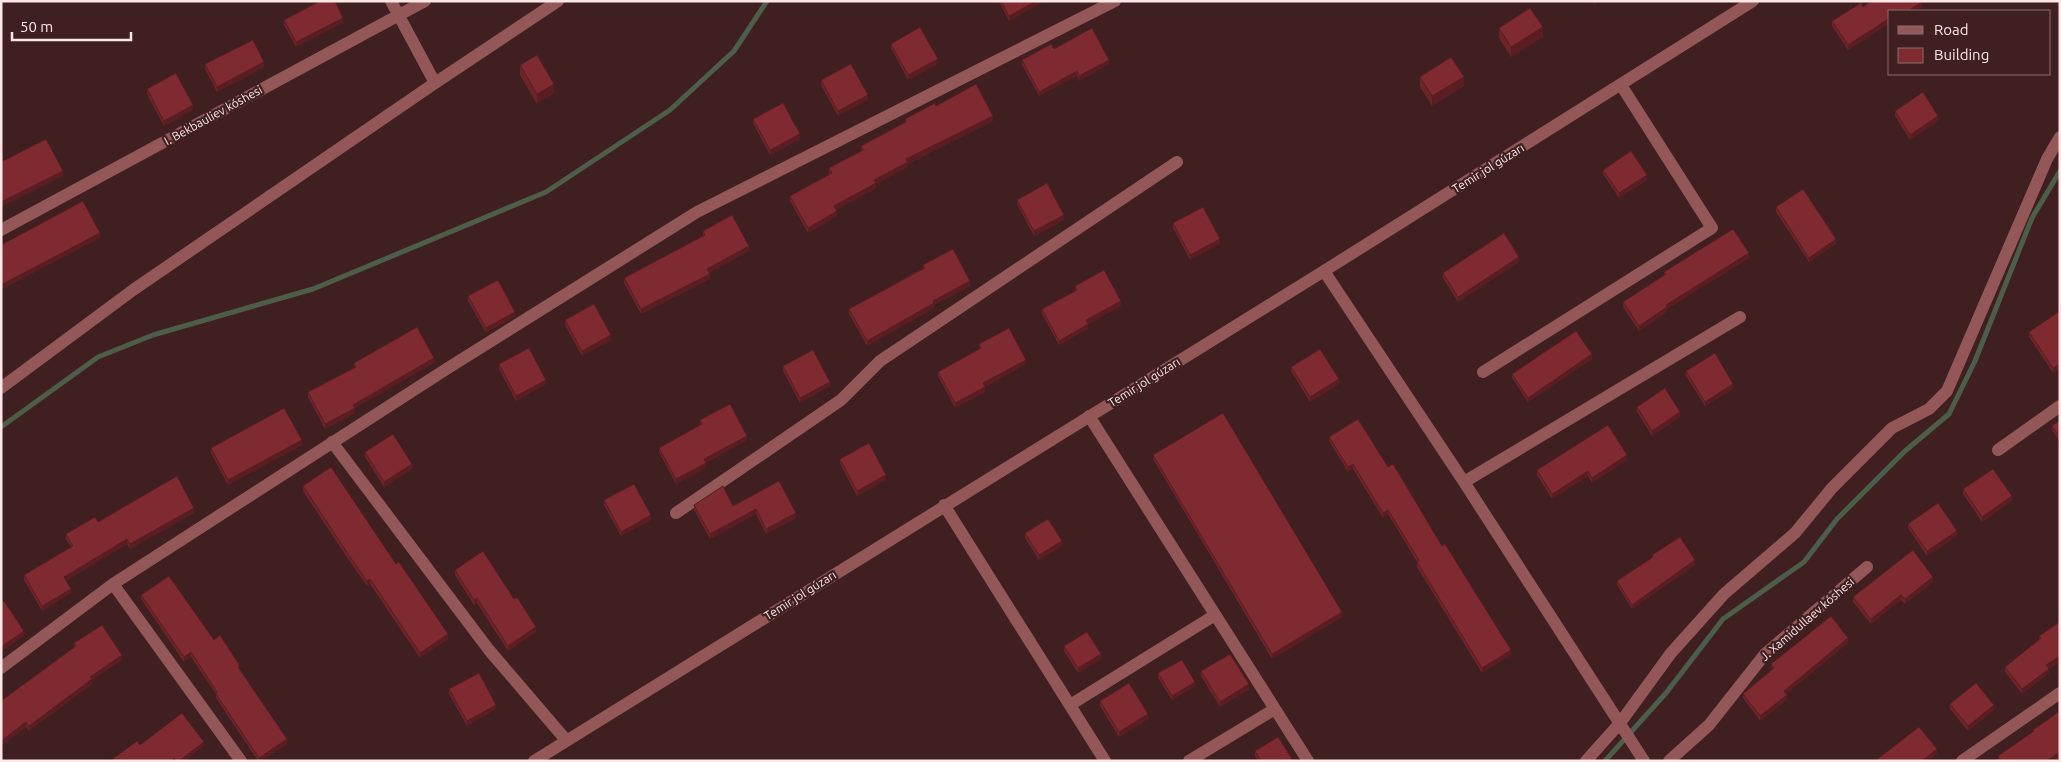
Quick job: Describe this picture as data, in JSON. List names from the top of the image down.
{
  "streets": {
    "street": ["I. Bekbauliev kóshesi", "Temir jol gúzarı", "J. Xamidullaev kóshesi"]
  },
  "legend": ["Road", "Building"],
  "scale_bar": "50 m"
}
